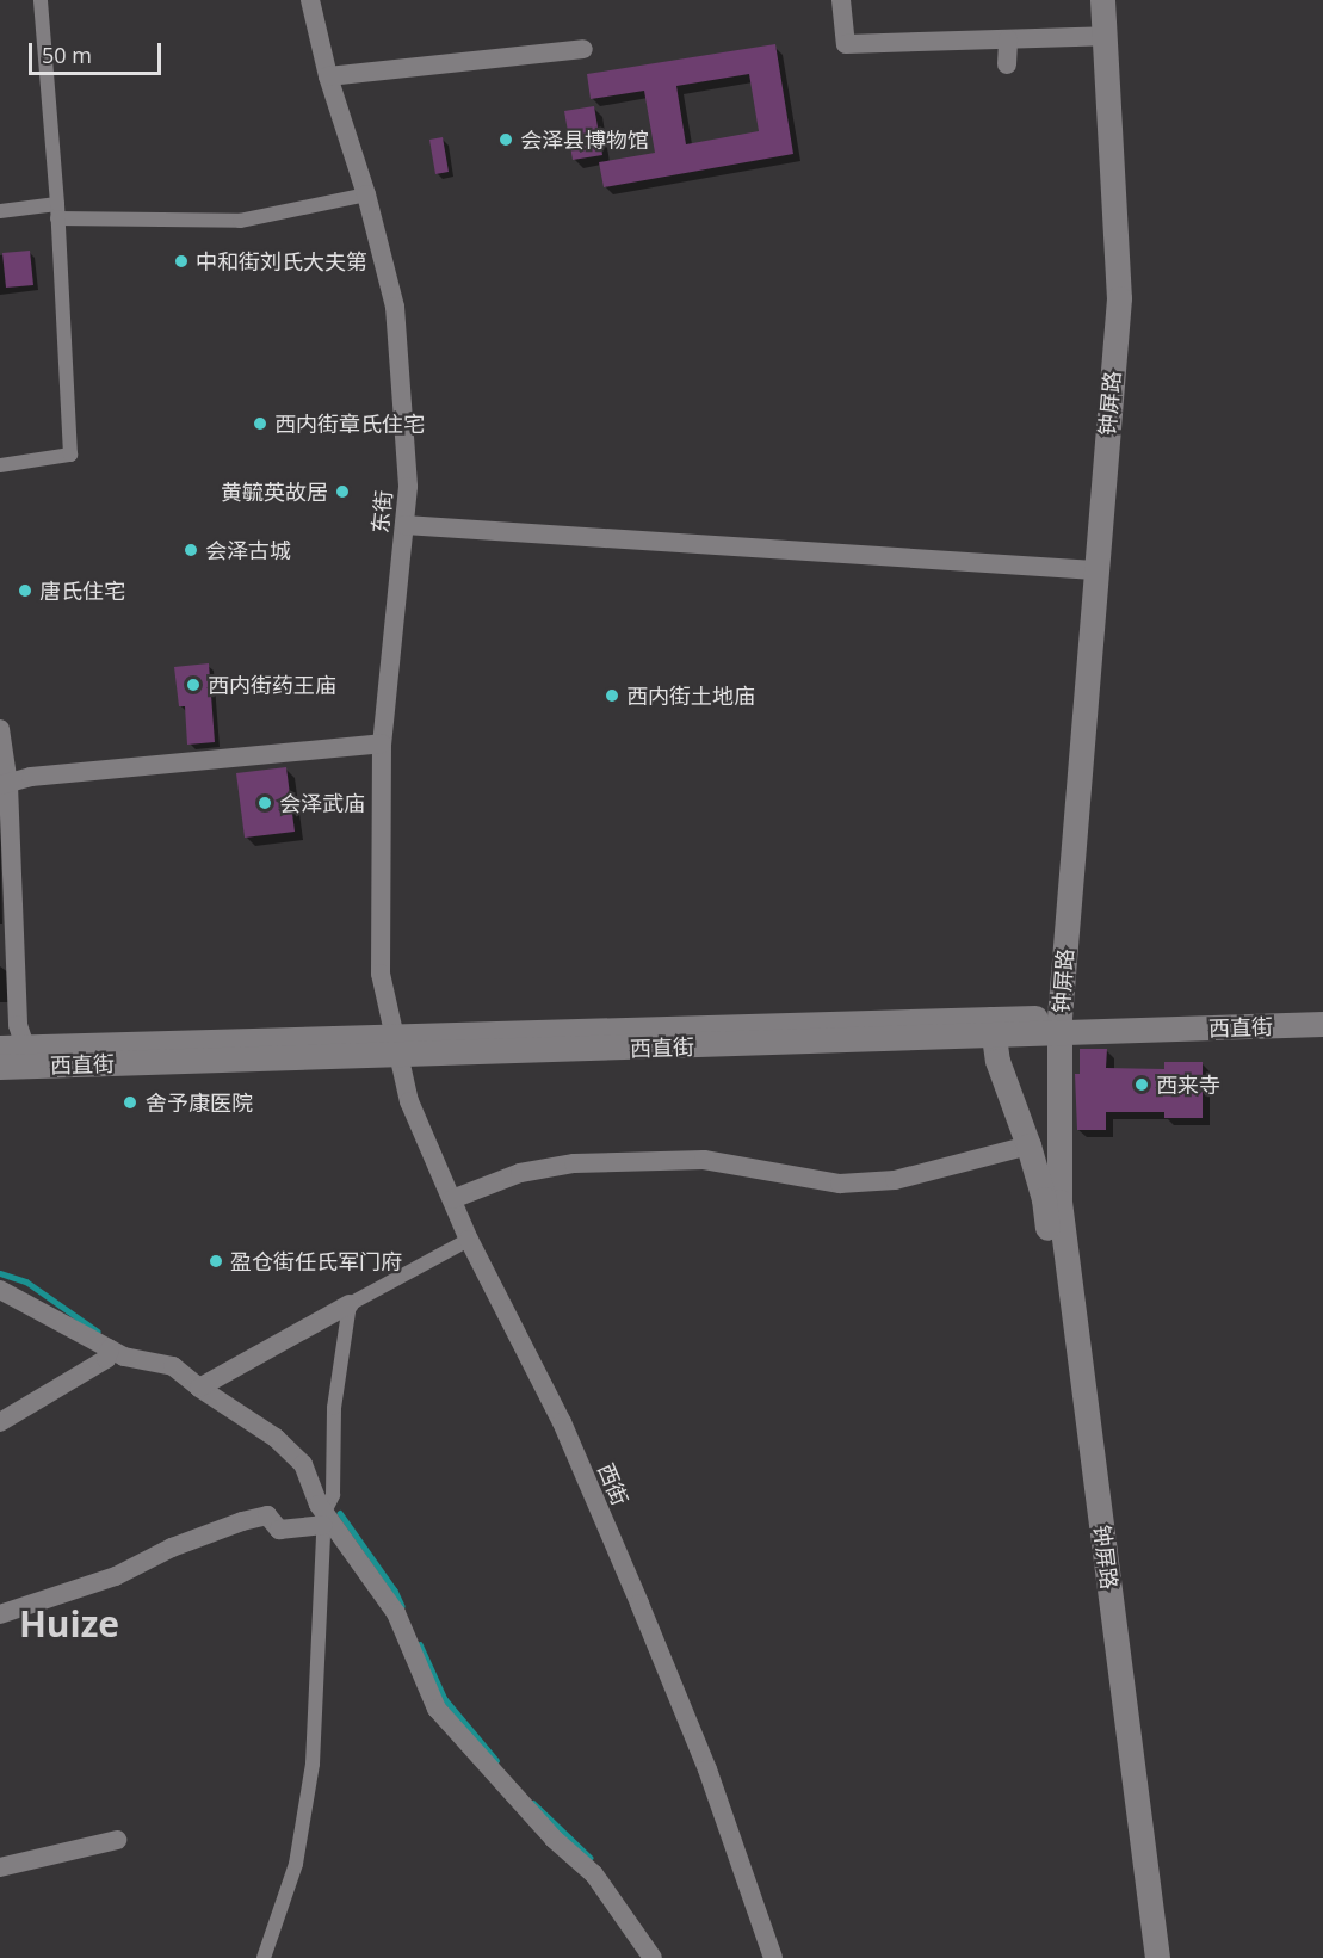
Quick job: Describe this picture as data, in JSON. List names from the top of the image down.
{
  "streets": {
    "street": [
      "钟屏路",
      "东街",
      "西直街",
      "西街"
    ]
  },
  "crossings": [
    ["钟屏路", "西直街"],
    ["东街", "西直街"],
    ["东街", "西街"],
    ["西直街", "西街"]
  ],
  "districts": ["Huize"],
  "places": [
    "会泽县博物馆",
    "中和街刘氏大夫第",
    "西内街章氏住宅",
    "黄毓英故居",
    "会泽古城",
    "唐氏住宅",
    "西内街药王庙",
    "西内街土地庙",
    "会泽武庙",
    "西来寺",
    "舍予康医院",
    "盈仓街任氏军门府"
  ],
  "scale_bar": "50 m"
}
